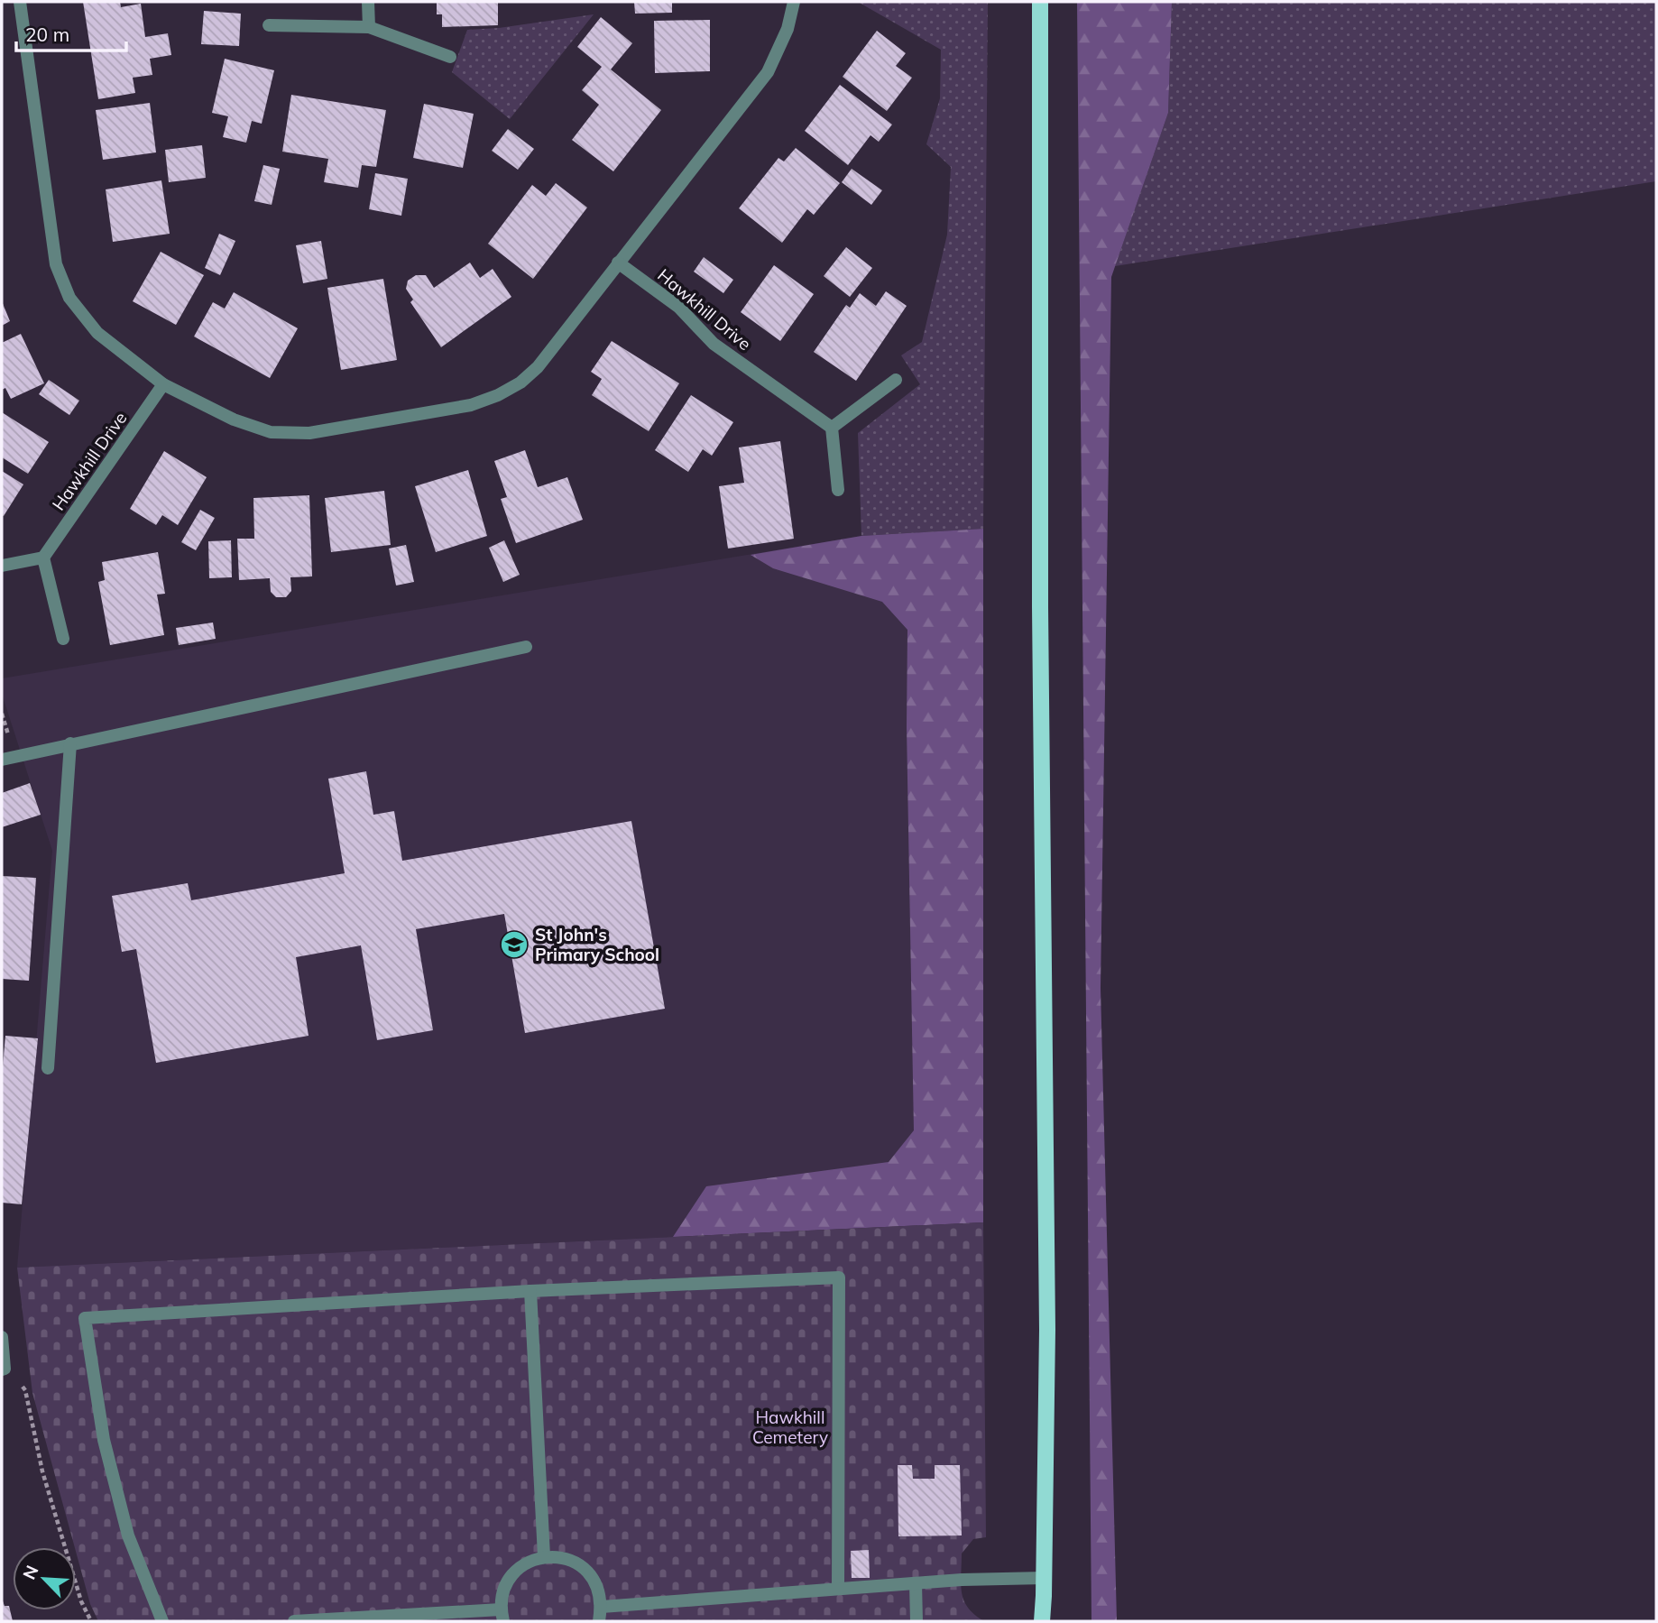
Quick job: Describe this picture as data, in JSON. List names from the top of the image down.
{
  "streets": {
    "street": ["Hawkhill Drive"]
  },
  "parks": ["Hawkhill Cemetery"],
  "places": {
    "school or university": ["St John's Primary School"]
  },
  "scale_bar": "20 m",
  "north": "top left"
}
